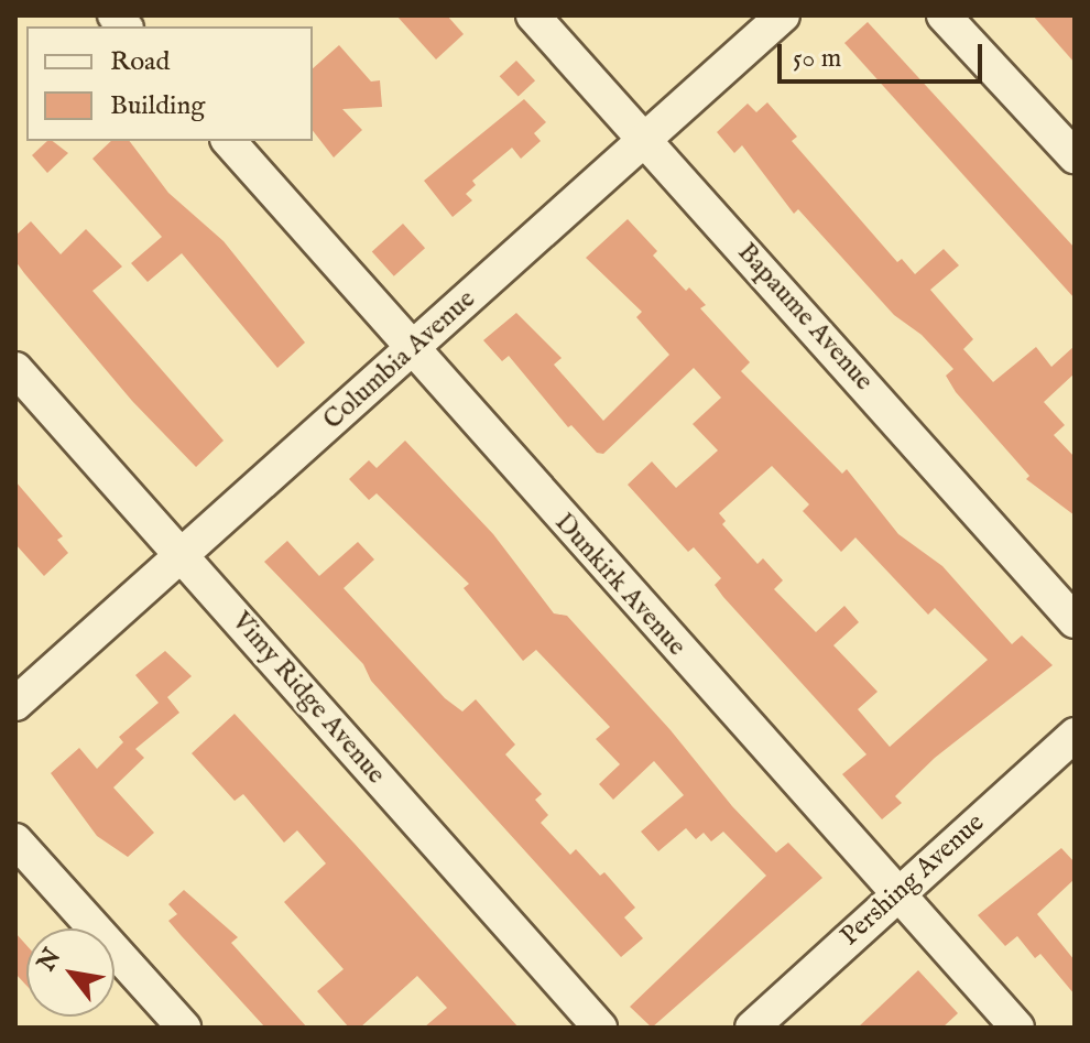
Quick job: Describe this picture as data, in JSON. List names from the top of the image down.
{
  "streets": {
    "street": [
      "Bapaume Avenue",
      "Columbia Avenue",
      "Dunkirk Avenue",
      "Vimy Ridge Avenue",
      "Pershing Avenue"
    ]
  },
  "crossings": [
    ["Bapaume Avenue", "Columbia Avenue"],
    ["Columbia Avenue", "Dunkirk Avenue"],
    ["Columbia Avenue", "Vimy Ridge Avenue"],
    ["Dunkirk Avenue", "Pershing Avenue"]
  ],
  "legend": ["Road", "Building"],
  "scale_bar": "50 m",
  "north": "top left"
}
